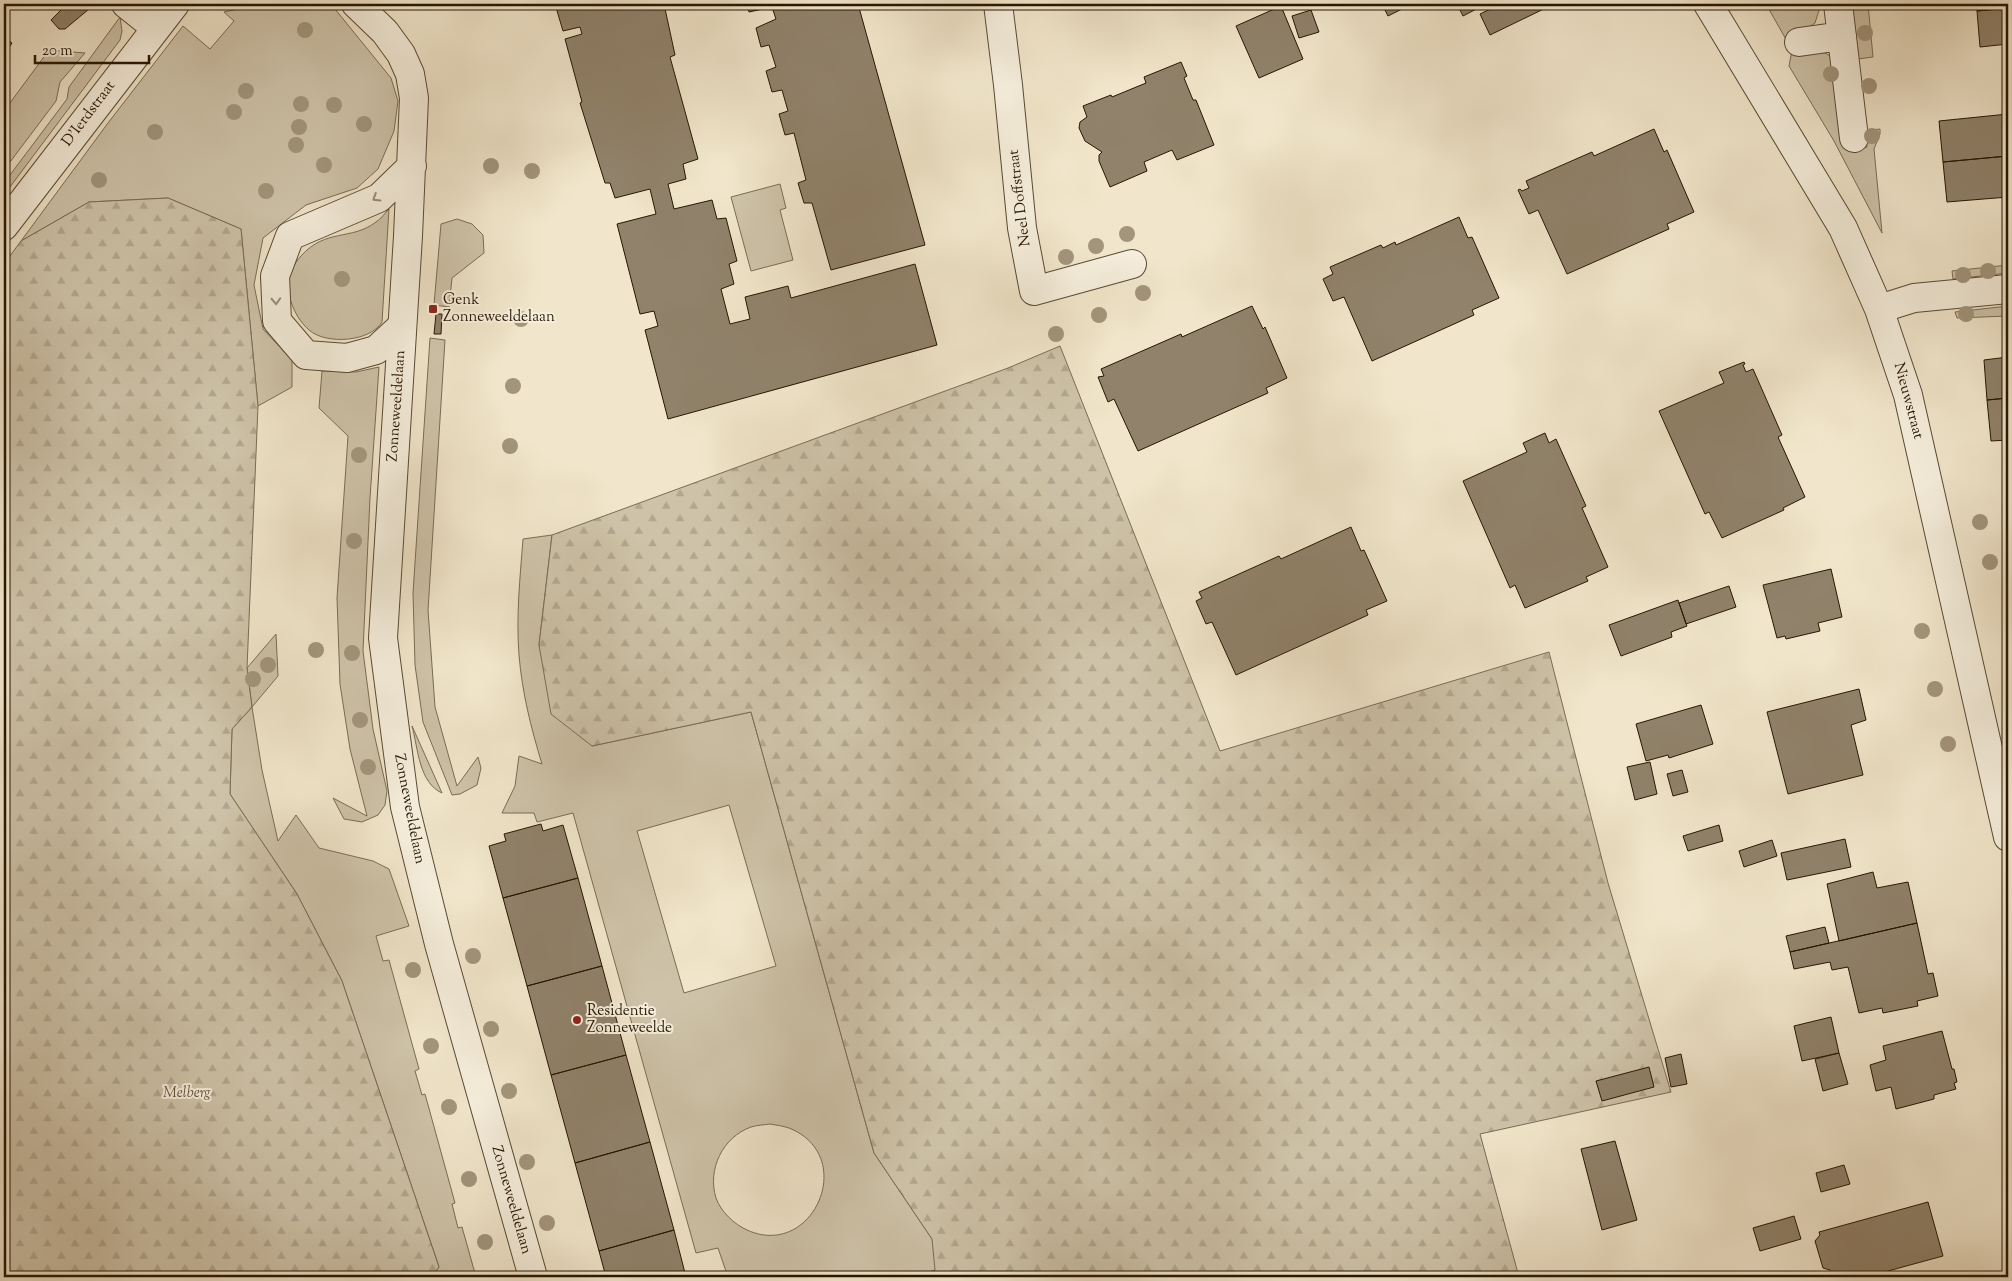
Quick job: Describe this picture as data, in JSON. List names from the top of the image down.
{
  "streets": {
    "street": [
      "D'Ierdstraat",
      "Neel Doffstraat",
      "Nieuwstraat",
      "Zonneweeldelaan"
    ]
  },
  "parks": ["Melberg"],
  "places": {
    "transit": ["Genk Zonneweeldelaan"],
    "other": ["Residentie Zonneweelde"]
  },
  "scale_bar": "20 m"
}
